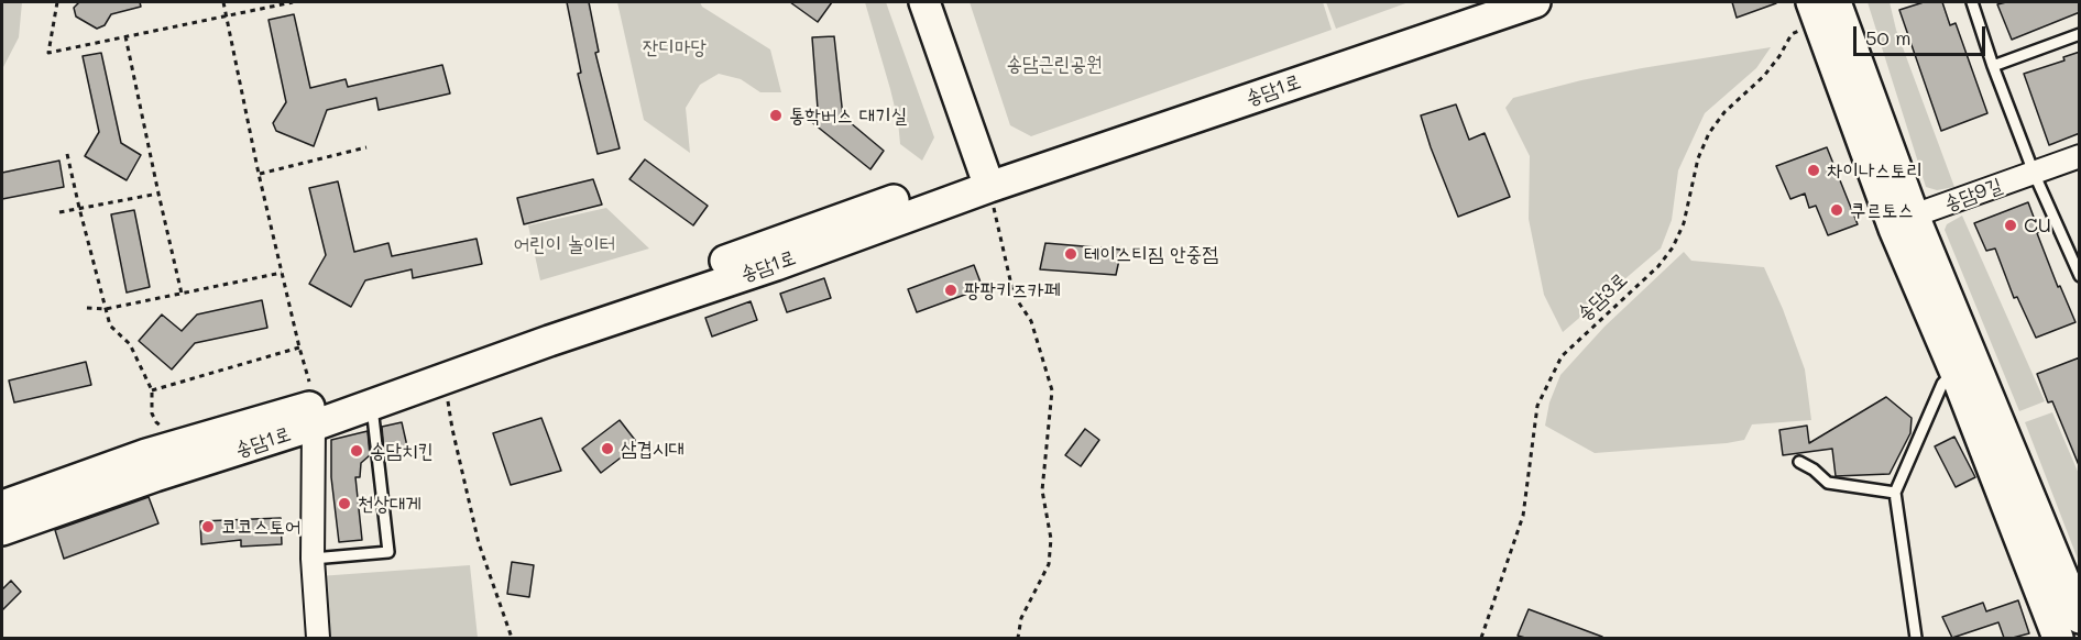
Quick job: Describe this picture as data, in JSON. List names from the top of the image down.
{
  "streets": {
    "main road": ["송담1로"],
    "street": ["송담9길"],
    "path": ["송담3로"]
  },
  "parks": ["잔디마당", "송담근린공원", "어린이 놀이터"],
  "places": [
    "통학버스 대기실",
    "차이나스토리",
    "쿠르토스",
    "CU",
    "테이스티짐 안중점",
    "팡팡키즈카페",
    "삼겹시대",
    "송담치킨",
    "천상대게",
    "코코스토어"
  ],
  "scale_bar": "50 m"
}
